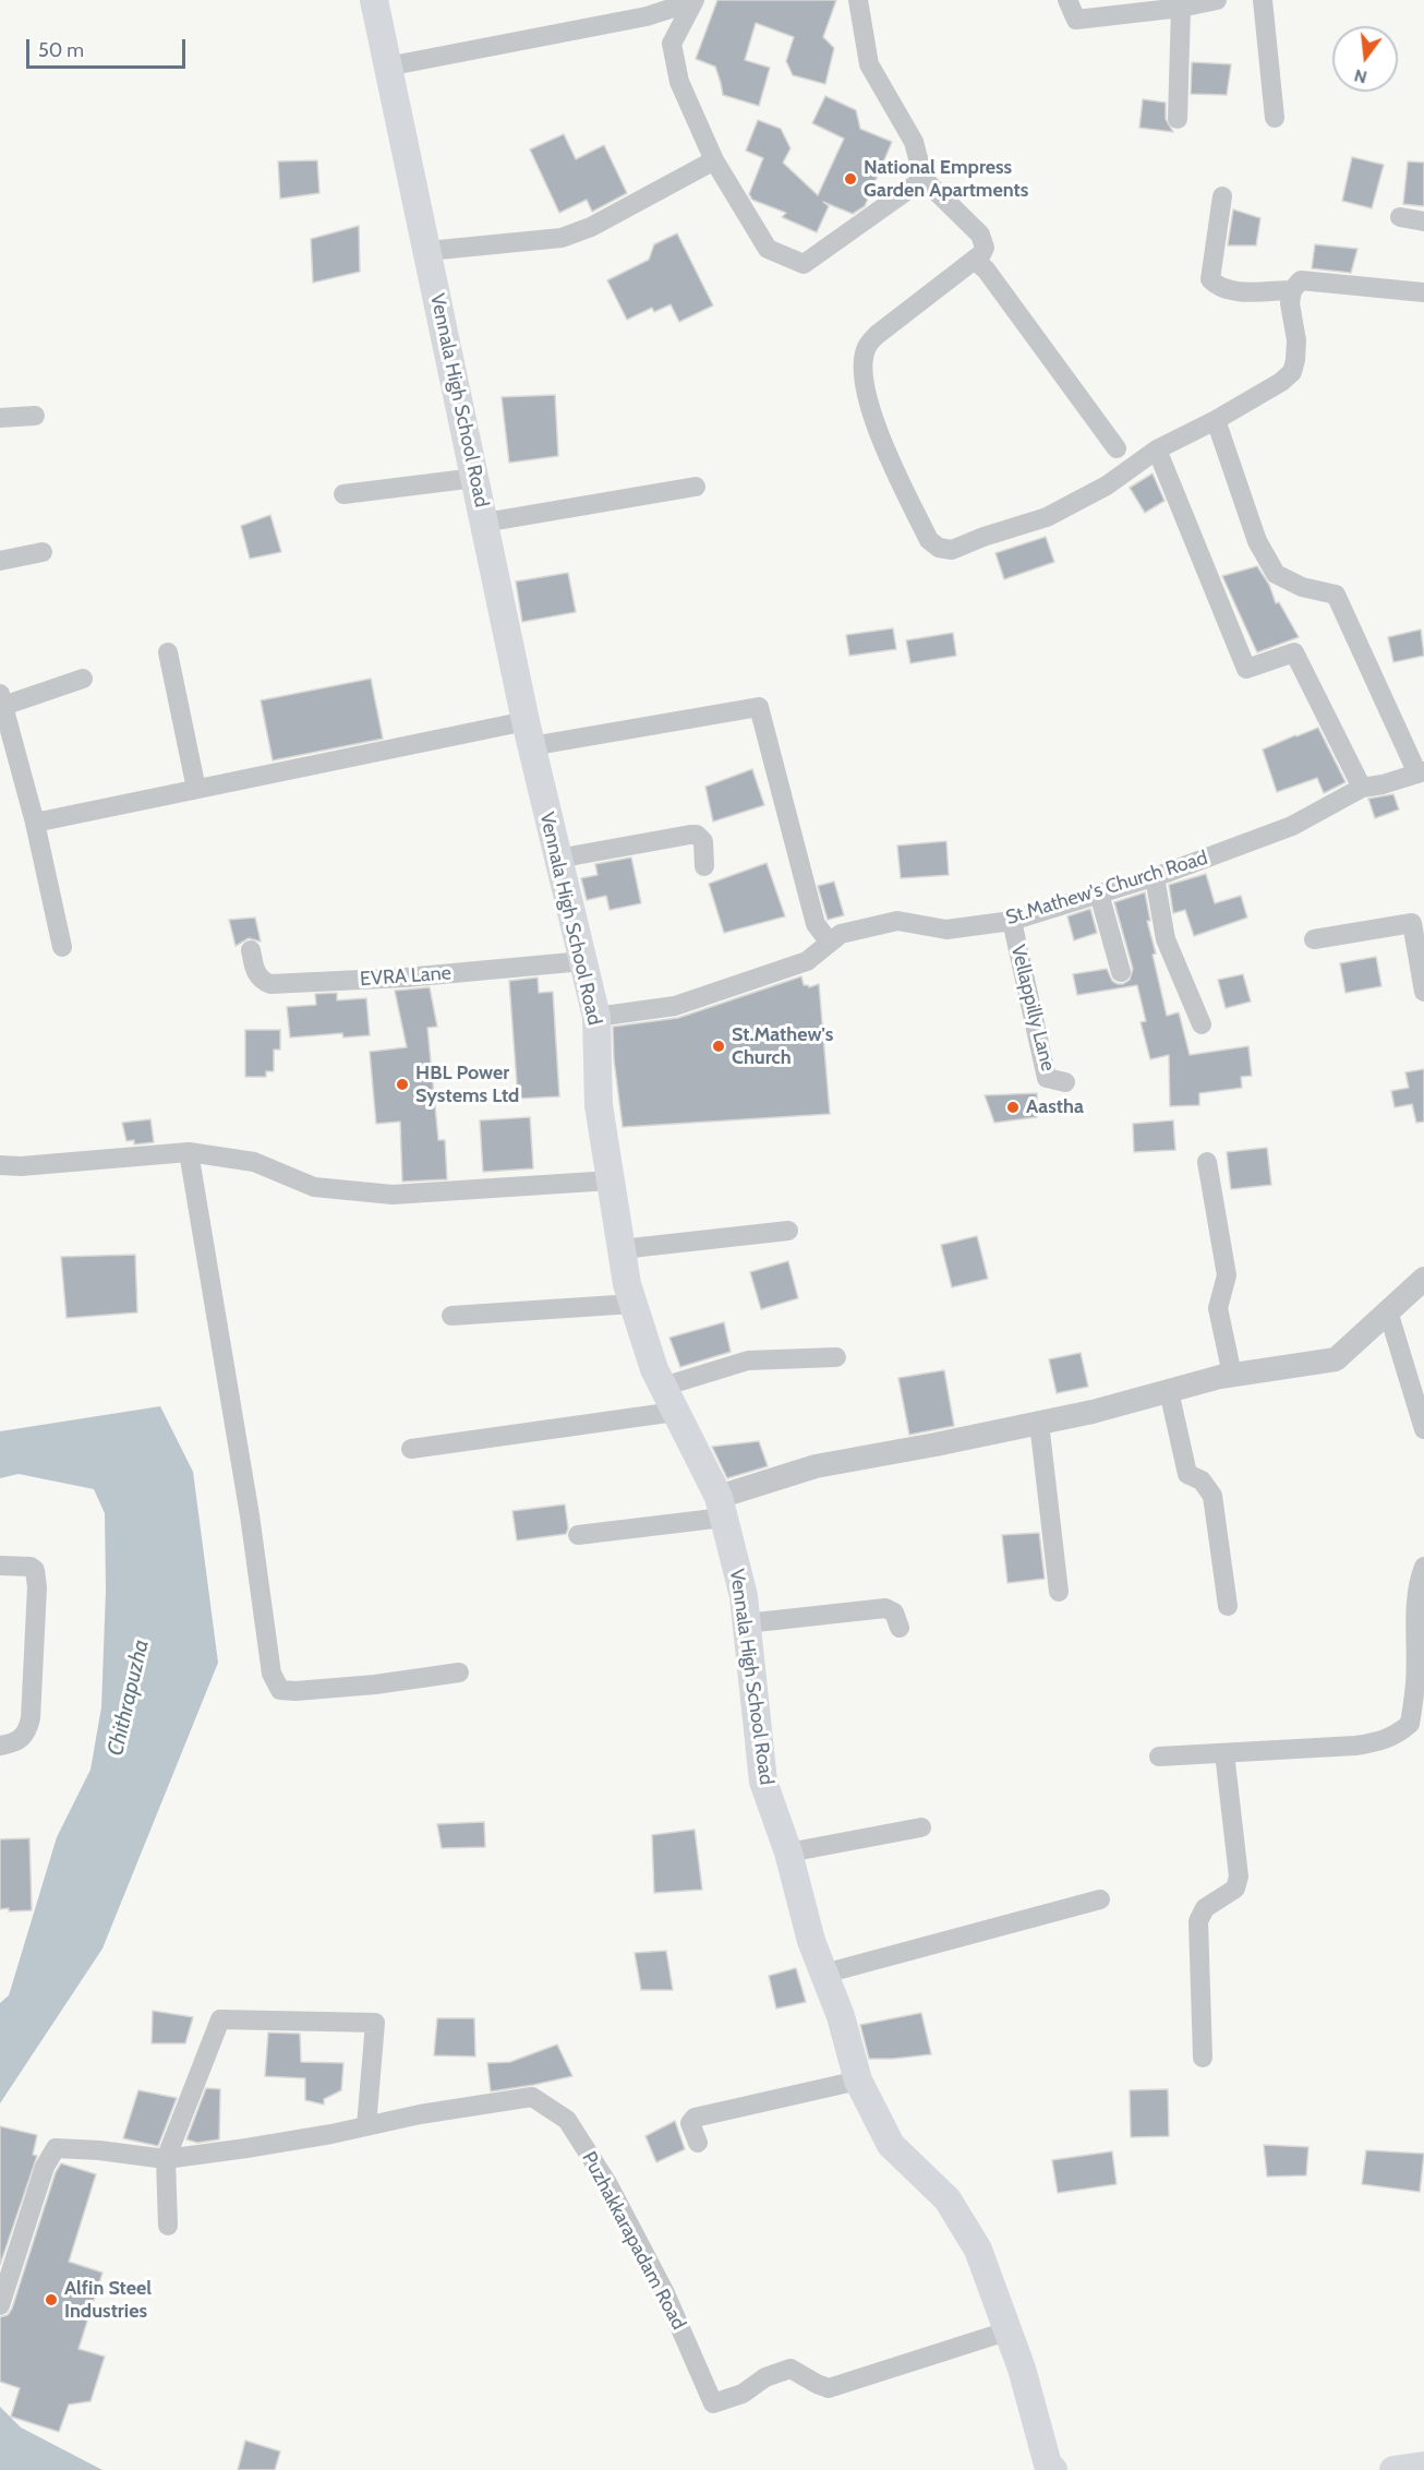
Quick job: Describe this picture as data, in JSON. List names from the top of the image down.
{
  "streets": {
    "main road": ["Vennala High School Road"],
    "street": [
      "St.Mathew's Church Road",
      "EVRA Lane",
      "Vellappilly Lane",
      "Puzhakkarapadam Road"
    ]
  },
  "crossings": [
    ["Vennala High School Road", "St.Mathew's Church Road"],
    ["Vennala High School Road", "EVRA Lane"],
    ["Vennala High School Road", "Puzhakkarapadam Road"],
    ["St.Mathew's Church Road", "Vellappilly Lane"]
  ],
  "water": ["Chithrapuzha"],
  "places": [
    "National Empress Garden Apartments",
    "St.Mathew's Church",
    "HBL Power Systems Ltd",
    "Aastha",
    "Alfin Steel Industries"
  ],
  "scale_bar": "50 m",
  "north": "bottom"
}
